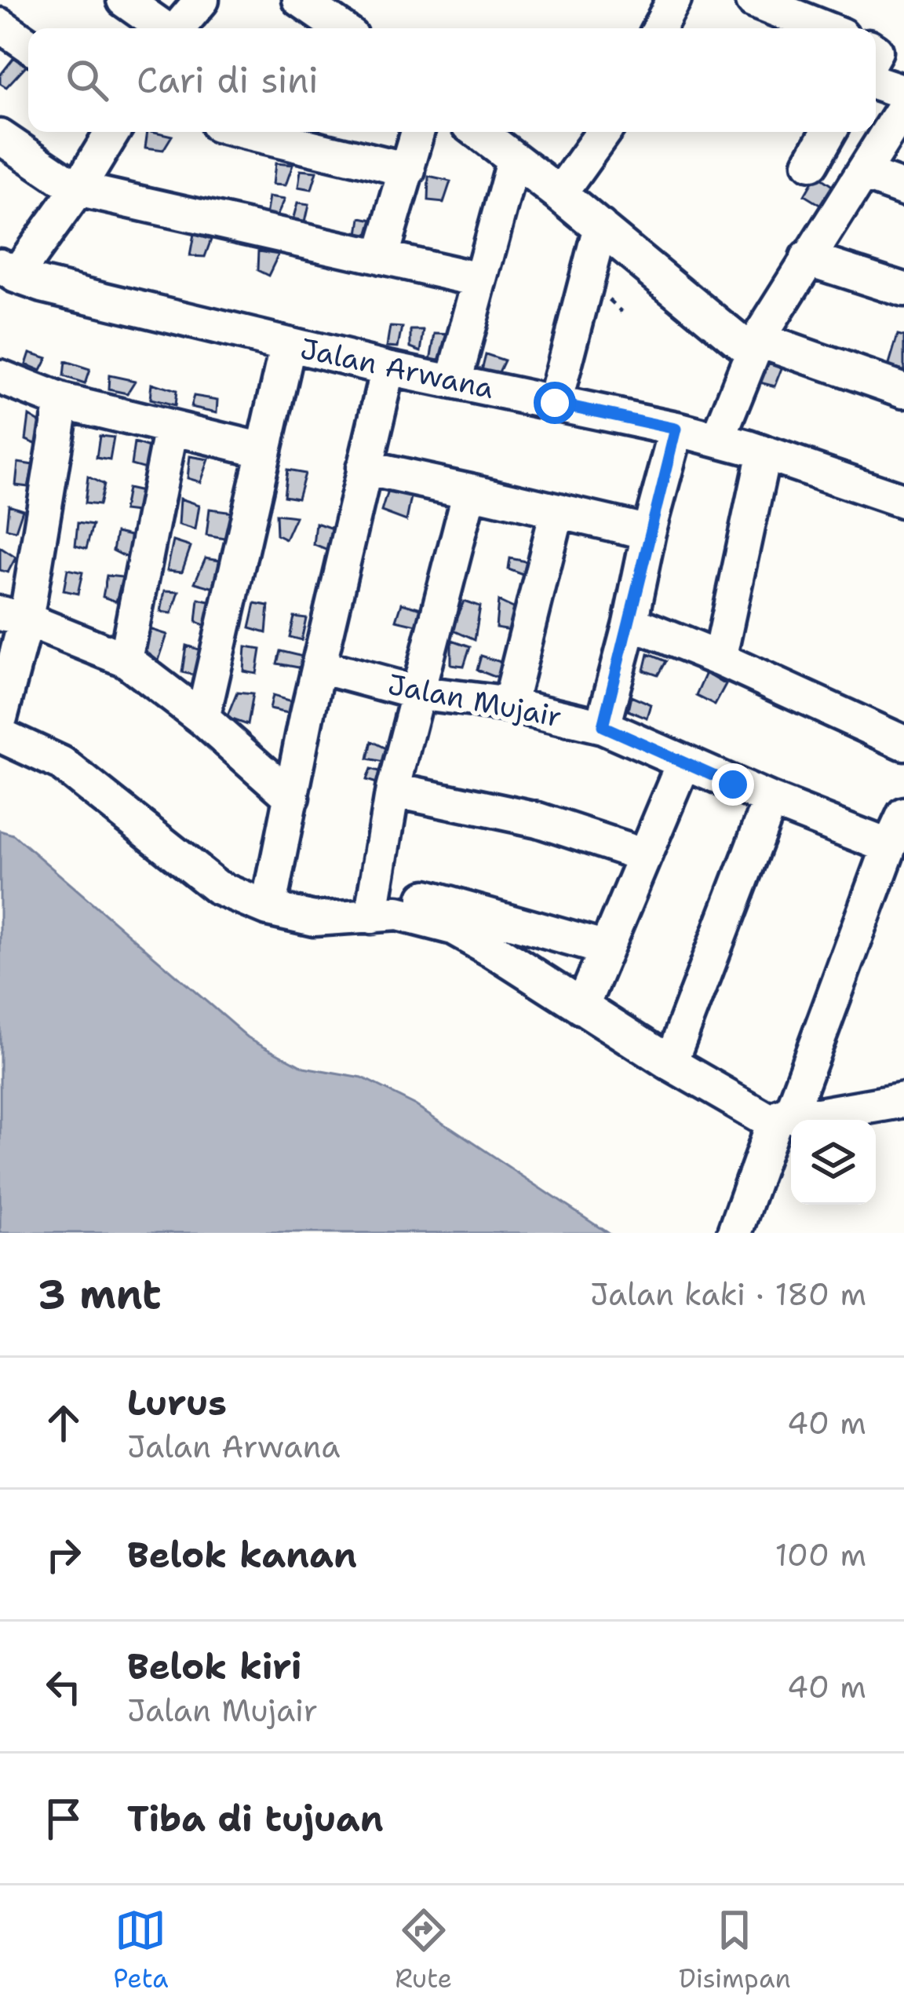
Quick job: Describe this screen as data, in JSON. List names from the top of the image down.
{
  "streets": {
    "street": ["Jalan Arwana", "Jalan Mujair"]
  },
  "page": {
    "search": "Cari di sini",
    "heading": ["3 mnt", "Jalan kaki · 180 m"],
    "list": [
      ["Lurus", "Jalan Arwana", "40 m"],
      ["Belok kanan", "100 m"],
      ["Belok kiri", "Jalan Mujair", "40 m"],
      "Tiba di tujuan"
    ],
    "nav": ["Peta", "Rute", "Disimpan"]
  }
}
